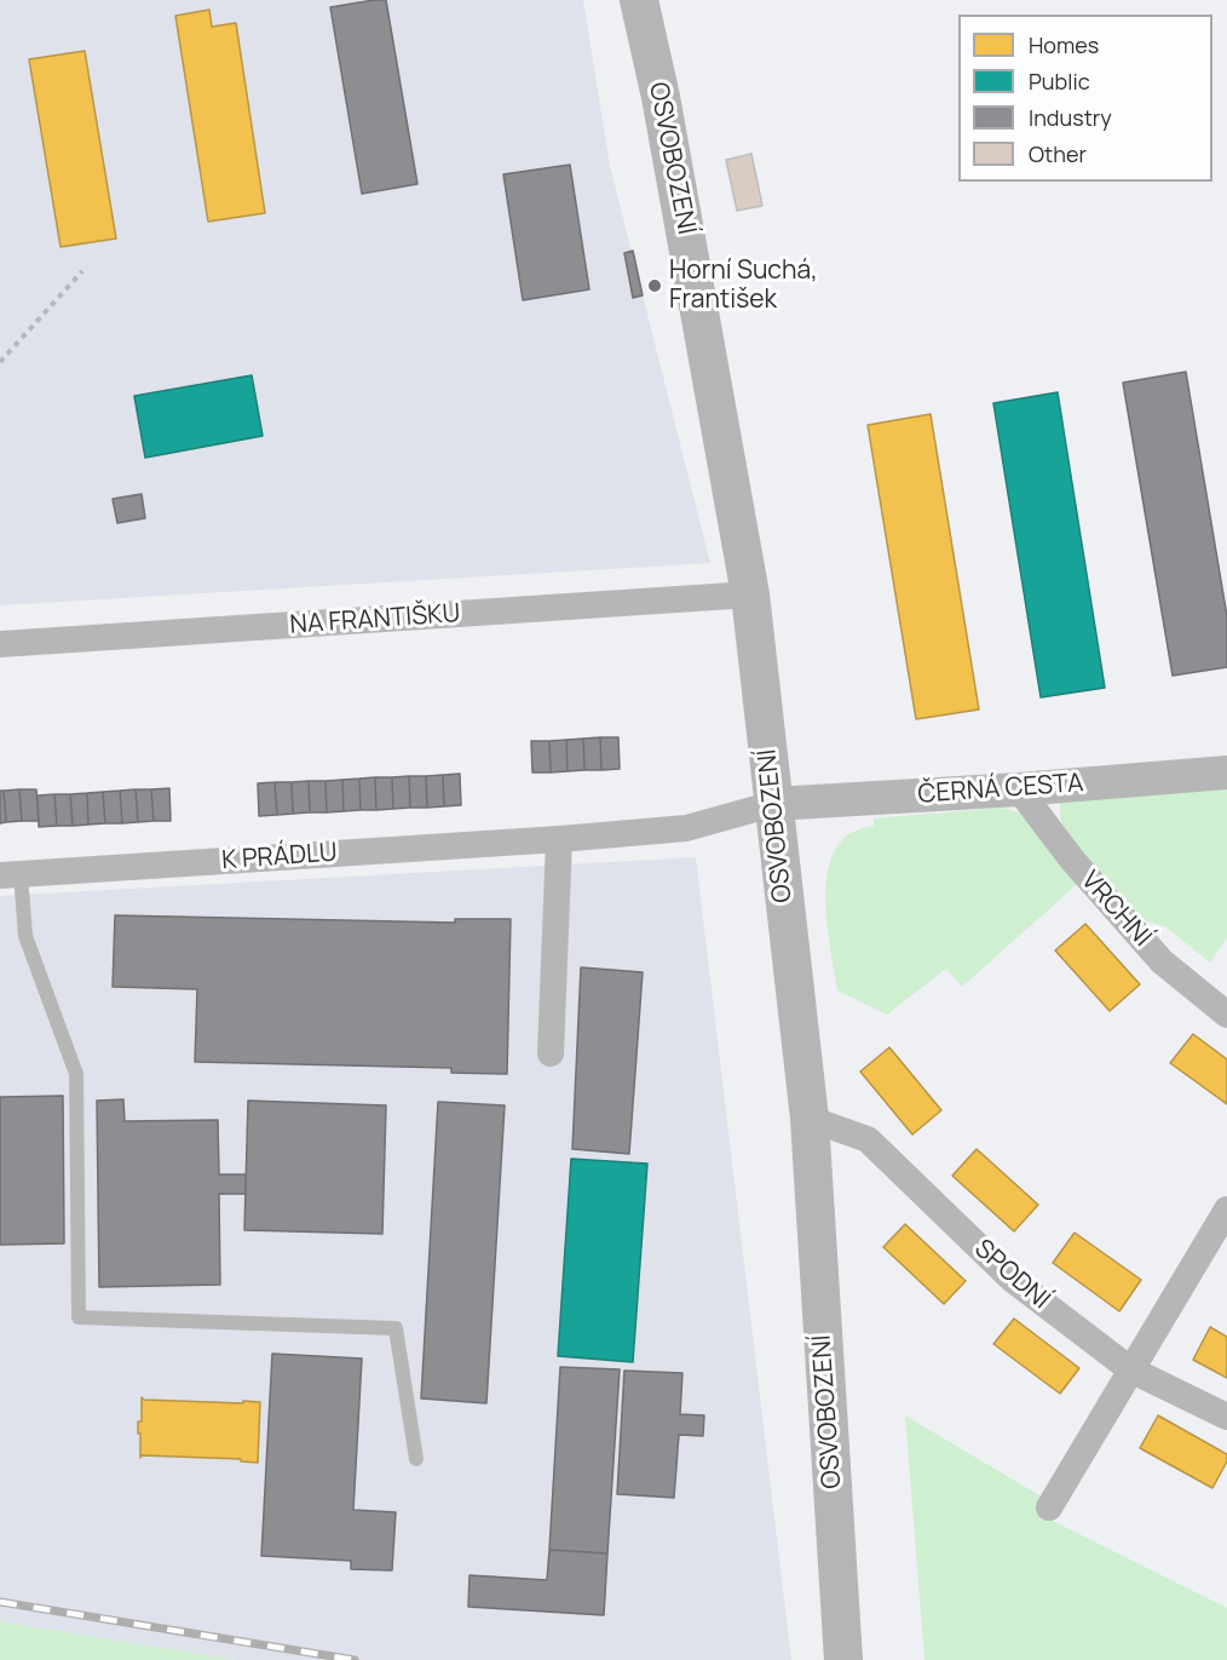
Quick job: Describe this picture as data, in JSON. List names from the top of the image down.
{
  "streets": {
    "main road": ["OSVOBOZENÍ"],
    "street": [
      "NA FRANTIŠKU",
      "ČERNÁ CESTA",
      "K PRÁDLU",
      "VRCHNÍ",
      "SPODNÍ"
    ]
  },
  "crossings": [
    ["OSVOBOZENÍ", "NA FRANTIŠKU"],
    ["OSVOBOZENÍ", "ČERNÁ CESTA"],
    ["OSVOBOZENÍ", "K PRÁDLU"],
    ["OSVOBOZENÍ", "SPODNÍ"],
    ["ČERNÁ CESTA", "K PRÁDLU"],
    ["ČERNÁ CESTA", "VRCHNÍ"]
  ],
  "places": ["Horní Suchá, František"],
  "legend": [
    "Homes",
    "Public",
    "Industry",
    "Other"
  ]
}
